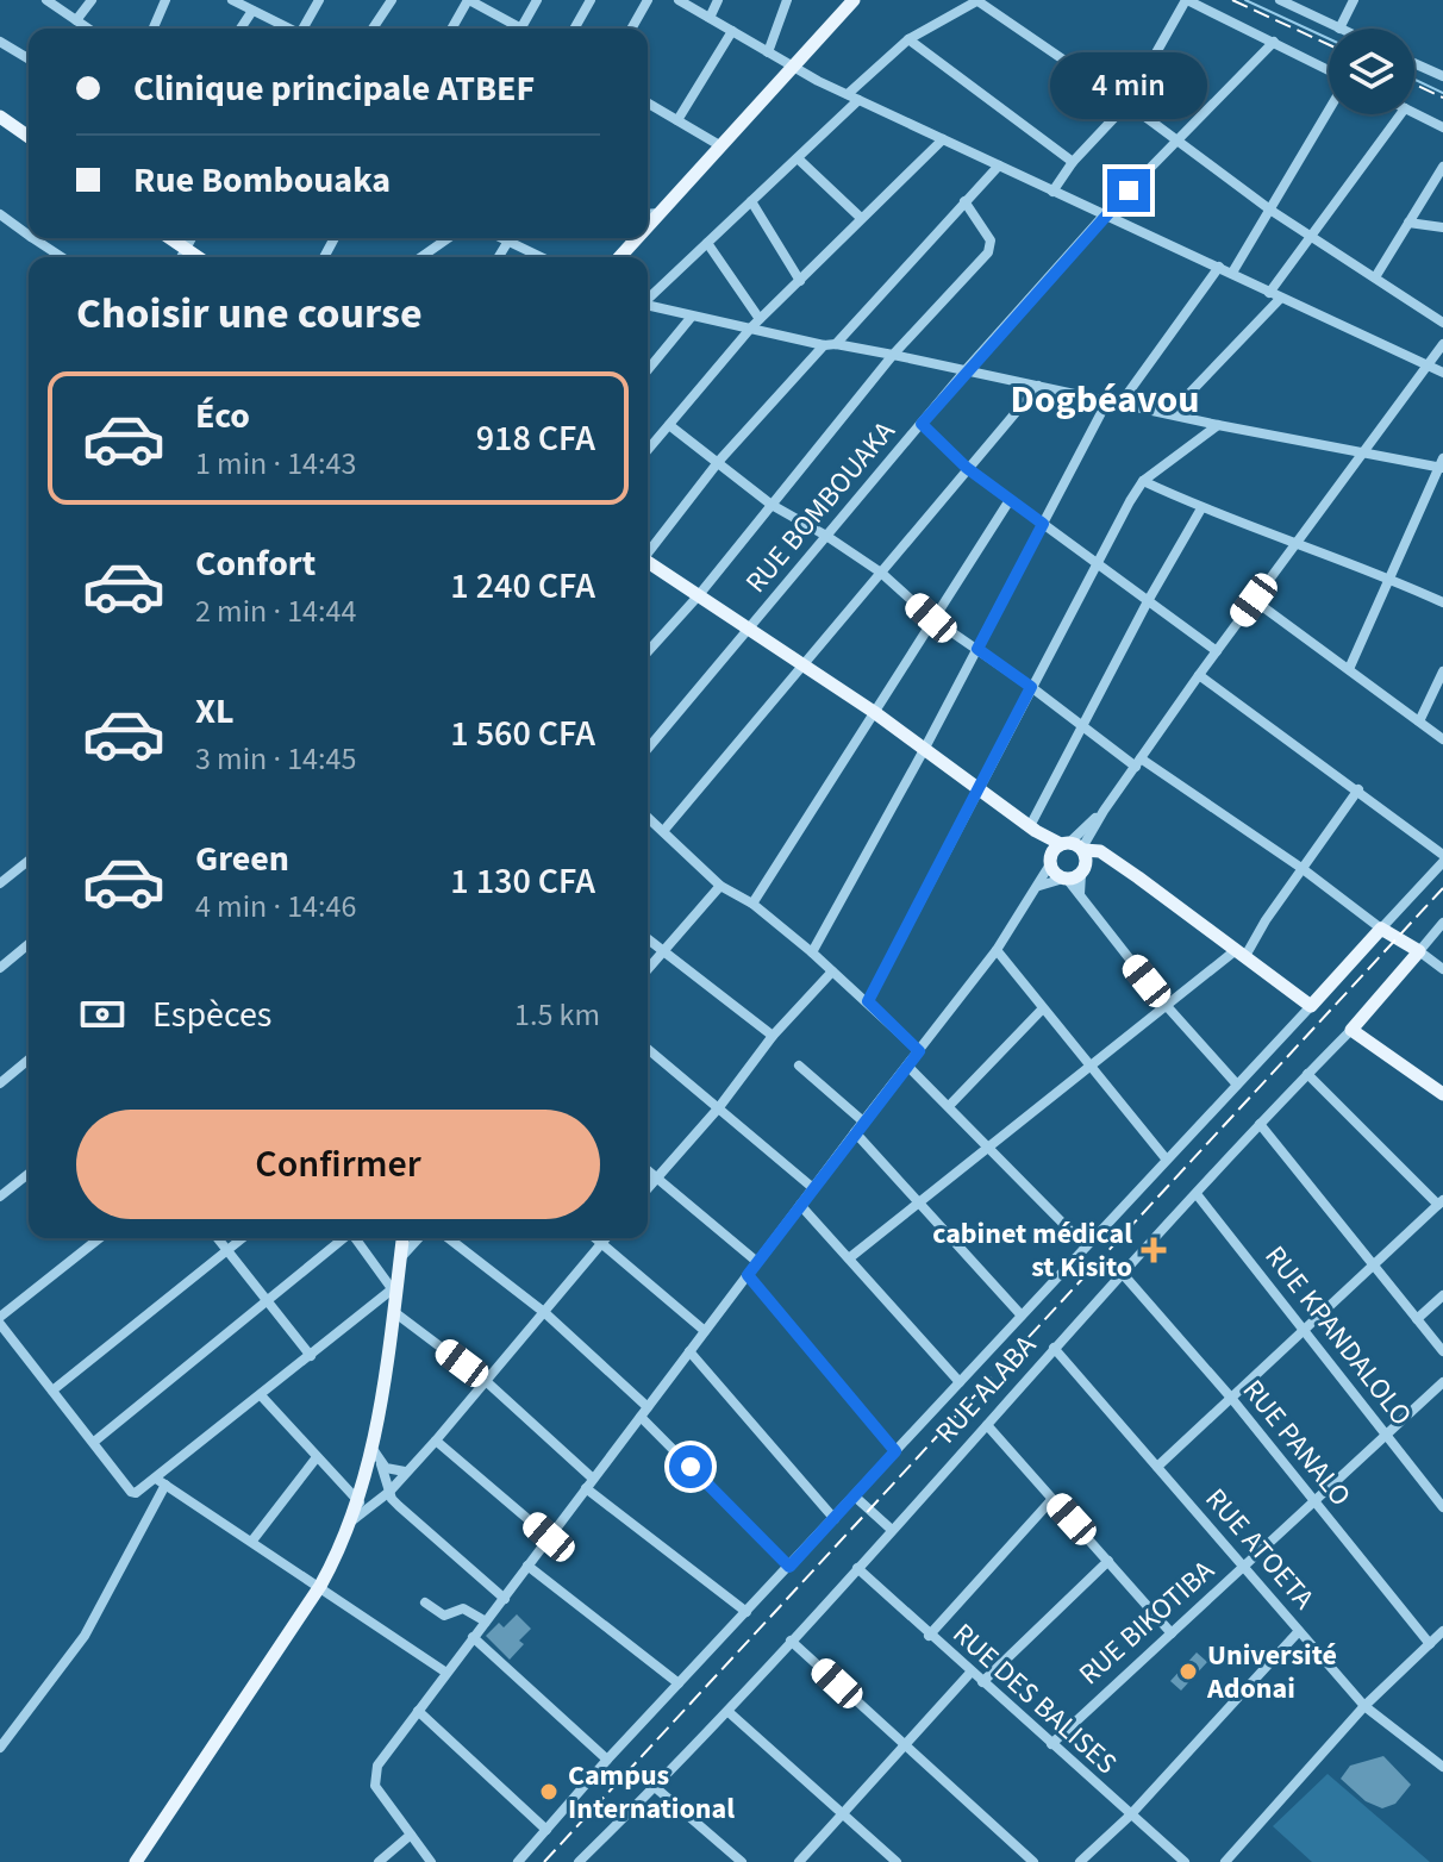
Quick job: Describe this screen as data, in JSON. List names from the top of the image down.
{
  "streets": {
    "street": [
      "RUE BOMBOUAKA",
      "RUE KPANDALOLO",
      "RUE ALABA",
      "RUE PANALO",
      "RUE ATOETA",
      "RUE BIKOTIBA",
      "RUE DES BALISES"
    ]
  },
  "crossings": [
    ["RUE KPANDALOLO", "RUE ALABA"],
    ["RUE KPANDALOLO", "RUE BIKOTIBA"],
    ["RUE ALABA", "RUE PANALO"],
    ["RUE ALABA", "RUE ATOETA"],
    ["RUE ALABA", "RUE DES BALISES"],
    ["RUE PANALO", "RUE BIKOTIBA"],
    ["RUE ATOETA", "RUE BIKOTIBA"],
    ["RUE BIKOTIBA", "RUE DES BALISES"]
  ],
  "districts": ["Dogbéavou"],
  "places": {
    "health": ["cabinet médical st Kisito"],
    "other": ["Université Adonai", "Campus International"]
  },
  "page": {
    "banner": ["Clinique principale ATBEF", "Rue Bombouaka"],
    "bubble": "4 min",
    "heading": "Choisir une course",
    "list": [
      {
        "name": "Éco",
        "note": "1 min · 14:43",
        "value": "918 CFA"
      },
      {
        "name": "Confort",
        "note": "2 min · 14:44",
        "value": "1 240 CFA"
      },
      {
        "name": "XL",
        "note": "3 min · 14:45",
        "value": "1 560 CFA"
      },
      {
        "name": "Green",
        "note": "4 min · 14:46",
        "value": "1 130 CFA"
      }
    ],
    "pay": ["Espèces", "1.5 km"],
    "buttons": "Confirmer"
  }
}
